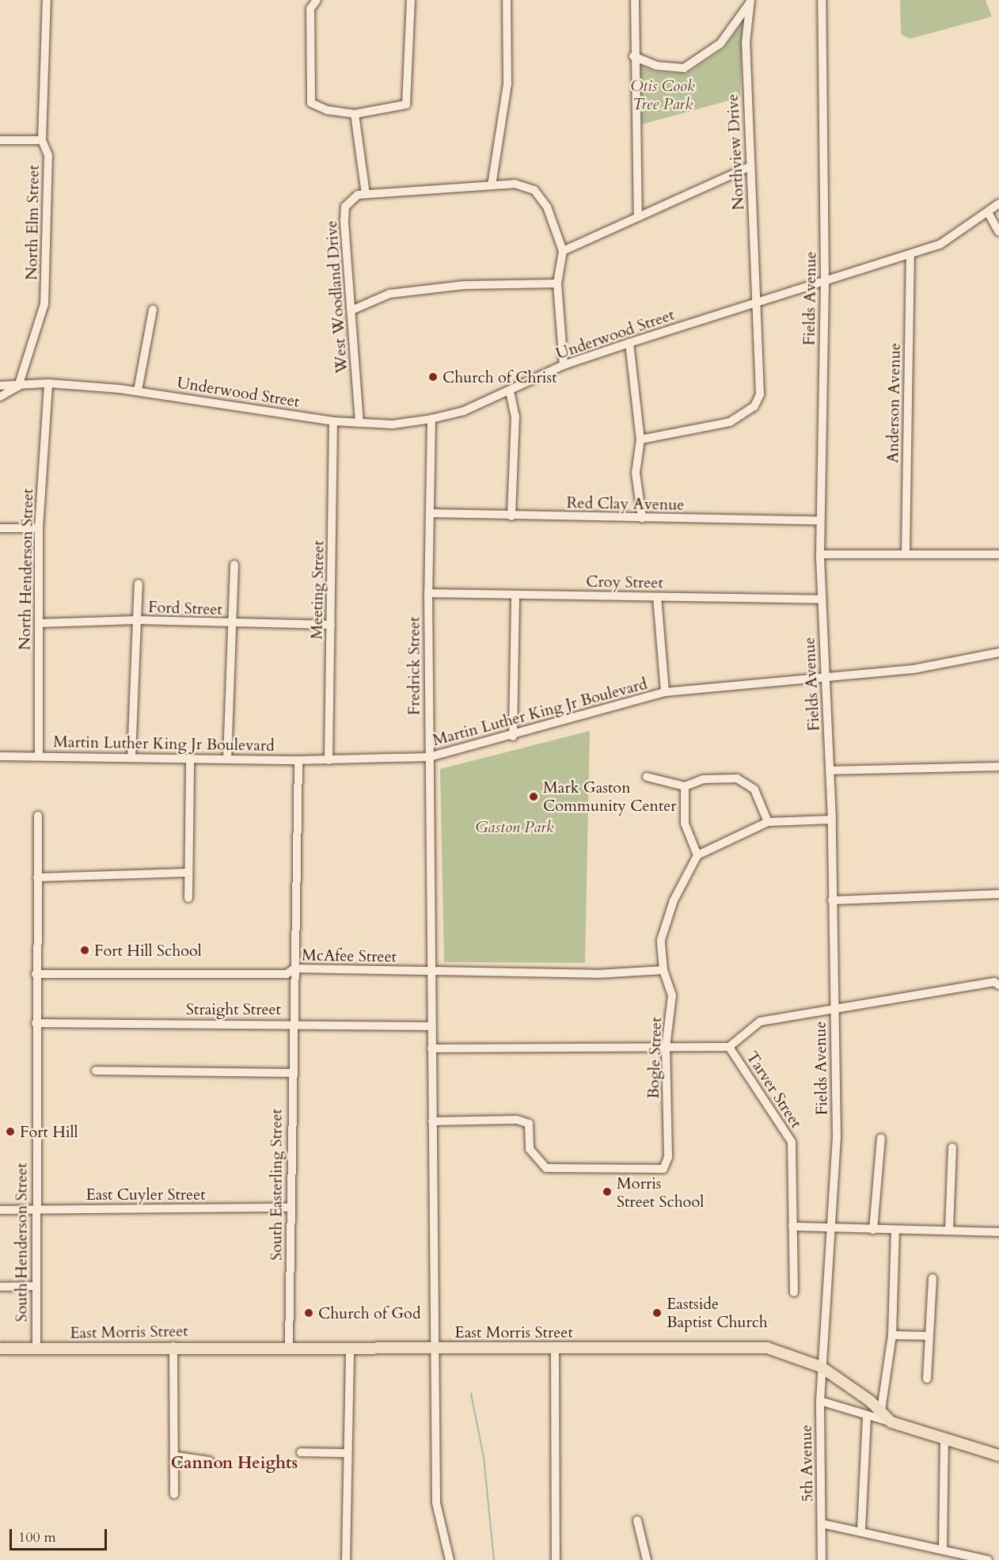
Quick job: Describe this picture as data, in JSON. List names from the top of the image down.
{
  "streets": {
    "main road": ["East Morris Street"],
    "street": [
      "Northview Drive",
      "North Elm Street",
      "West Woodland Drive",
      "Fields Avenue",
      "Underwood Street",
      "Anderson Avenue",
      "Red Clay Avenue",
      "North Henderson Street",
      "Croy Street",
      "Meeting Street",
      "Ford Street",
      "Fredrick Street",
      "Martin Luther King Jr Boulevard",
      "McAfee Street",
      "Straight Street",
      "Bogle Street",
      "Tarver Street",
      "South Easterling Street",
      "East Cuyler Street",
      "South Henderson Street",
      "5th Avenue"
    ]
  },
  "crossings": [
    ["Northview Drive", "Underwood Street"],
    ["North Elm Street", "Underwood Street"],
    ["West Woodland Drive", "Underwood Street"],
    ["Fields Avenue", "Underwood Street"],
    ["Fields Avenue", "Red Clay Avenue"],
    ["Fields Avenue", "Croy Street"],
    ["Fields Avenue", "Martin Luther King Jr Boulevard"],
    ["Fields Avenue", "Tarver Street"],
    ["Fields Avenue", "East Morris Street"],
    ["Fields Avenue", "5th Avenue"],
    ["Underwood Street", "Anderson Avenue"],
    ["Underwood Street", "North Henderson Street"],
    ["Underwood Street", "Meeting Street"],
    ["Underwood Street", "Fredrick Street"],
    ["Red Clay Avenue", "Fredrick Street"],
    ["North Henderson Street", "Ford Street"],
    ["North Henderson Street", "Martin Luther King Jr Boulevard"],
    ["Croy Street", "Fredrick Street"],
    ["Meeting Street", "Ford Street"],
    ["Meeting Street", "Martin Luther King Jr Boulevard"],
    ["Fredrick Street", "Martin Luther King Jr Boulevard"],
    ["Fredrick Street", "McAfee Street"],
    ["Fredrick Street", "Straight Street"],
    ["Fredrick Street", "Bogle Street"],
    ["Fredrick Street", "East Morris Street"],
    ["Martin Luther King Jr Boulevard", "South Easterling Street"],
    ["McAfee Street", "Bogle Street"],
    ["McAfee Street", "South Easterling Street"],
    ["Straight Street", "South Easterling Street"],
    ["Straight Street", "South Henderson Street"],
    ["South Easterling Street", "East Cuyler Street"],
    ["South Easterling Street", "East Morris Street"],
    ["East Cuyler Street", "South Henderson Street"],
    ["South Henderson Street", "East Morris Street"],
    ["East Morris Street", "5th Avenue"]
  ],
  "districts": ["Cannon Heights"],
  "parks": ["Otis Cook Tree Park", "Gaston Park"],
  "places": [
    "Church of Christ",
    "Mark Gaston Community Center",
    "Fort Hill School",
    "Fort Hill",
    "Morris Street School",
    "Church of God",
    "Eastside Baptist Church"
  ],
  "scale_bar": "100 m"
}
